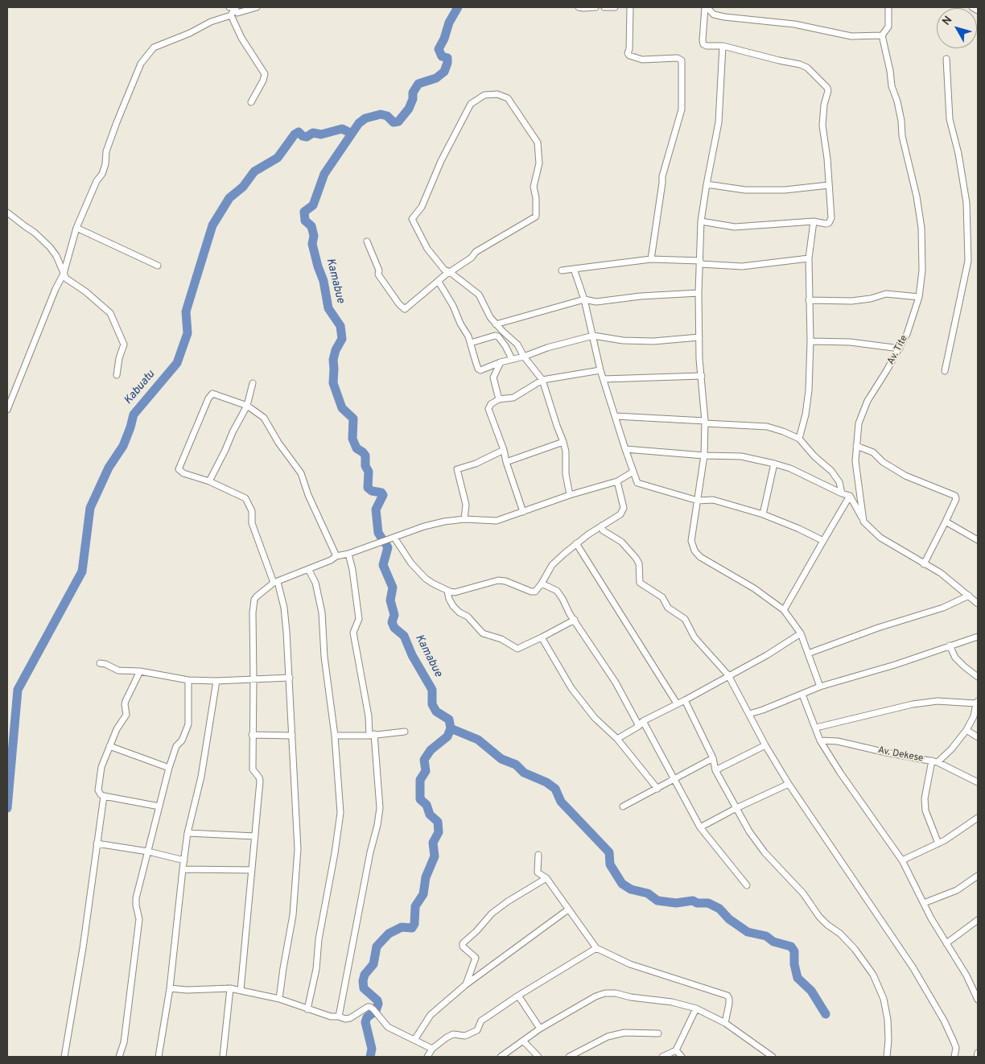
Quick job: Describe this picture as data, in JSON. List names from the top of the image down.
{
  "streets": {
    "street": ["Av. Tite", "Av. Dekese"]
  },
  "water": ["Kamabue", "Kabuatu"],
  "north": "top left"
}
